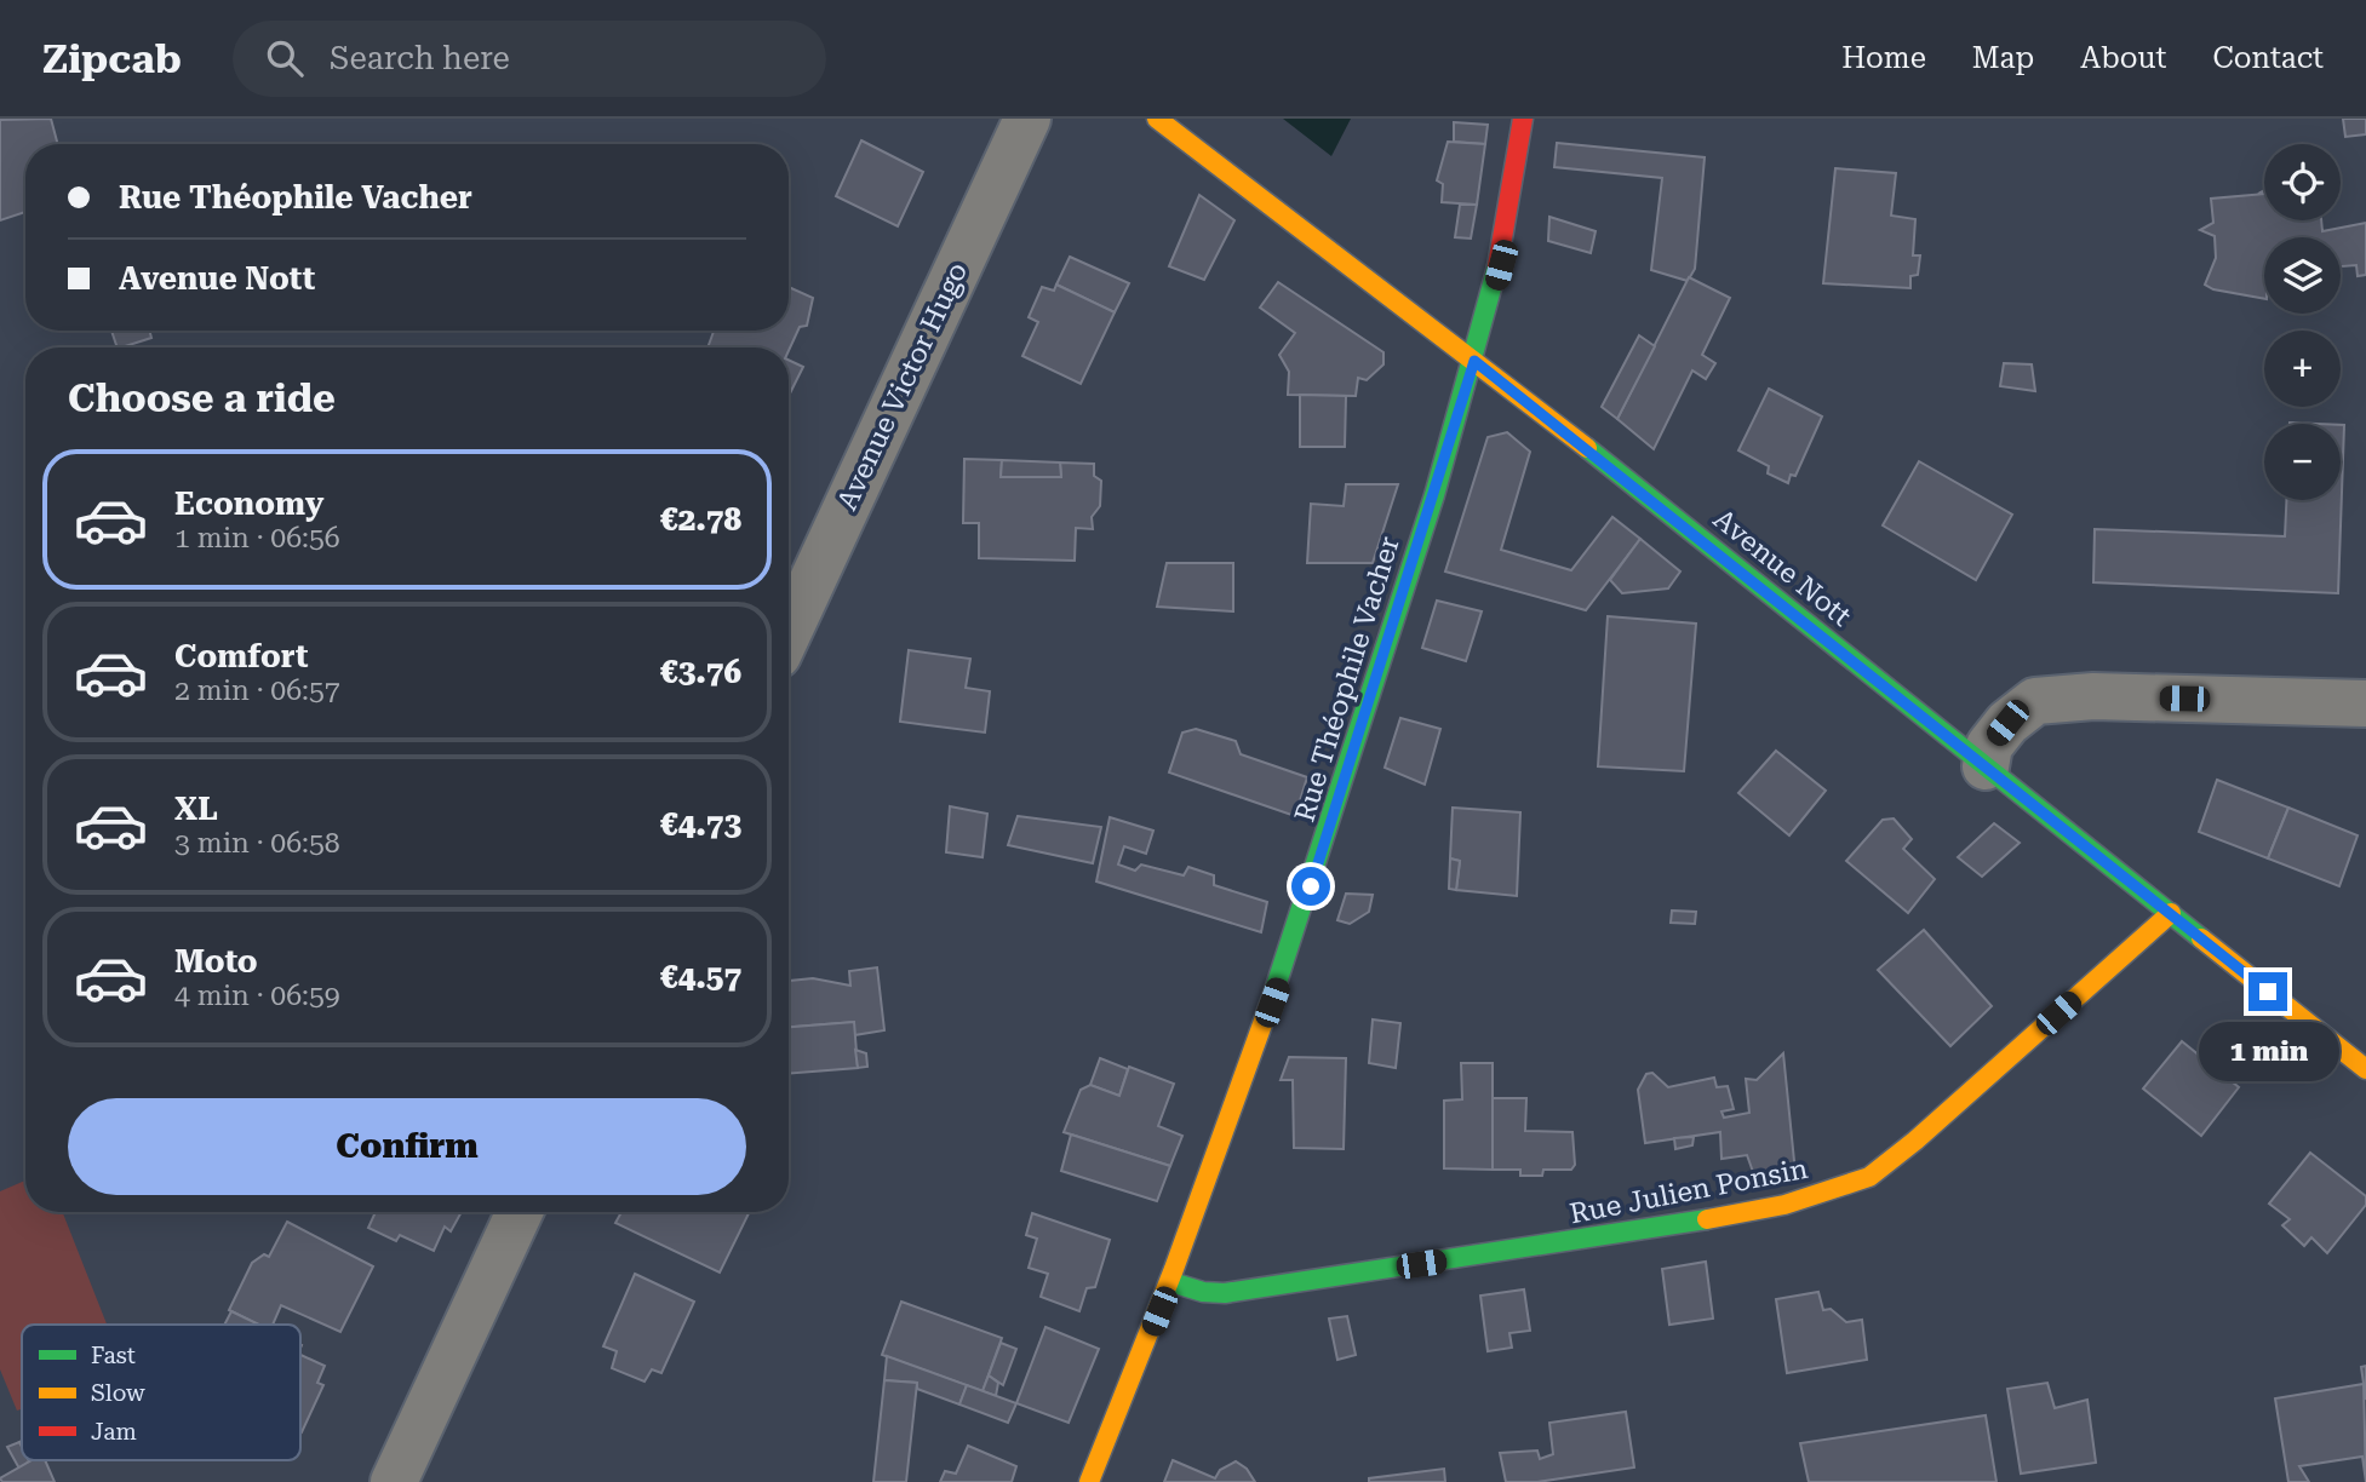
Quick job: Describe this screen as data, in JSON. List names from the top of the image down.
{
  "streets": {
    "street": [
      "Avenue Victor Hugo",
      "Avenue Nott",
      "Rue Théophile Vacher",
      "Rue Julien Ponsin"
    ]
  },
  "crossings": [
    ["Avenue Nott", "Rue Théophile Vacher"],
    ["Avenue Nott", "Rue Julien Ponsin"],
    ["Rue Théophile Vacher", "Rue Julien Ponsin"]
  ],
  "legend": ["Fast", "Slow", "Jam"],
  "page": {
    "header": "Zipcab",
    "search": "Search here",
    "nav": [
      "Home",
      "Map",
      "About",
      "Contact"
    ],
    "map_buttons": ["+", "−"],
    "banner": ["Rue Théophile Vacher", "Avenue Nott"],
    "heading": "Choose a ride",
    "list": [
      {
        "name": "Economy",
        "note": "1 min · 06:56",
        "value": "€2.78"
      },
      {
        "name": "Comfort",
        "note": "2 min · 06:57",
        "value": "€3.76"
      },
      {
        "name": "XL",
        "note": "3 min · 06:58",
        "value": "€4.73"
      },
      {
        "name": "Moto",
        "note": "4 min · 06:59",
        "value": "€4.57"
      }
    ],
    "bubble": "1 min",
    "buttons": "Confirm"
  }
}
